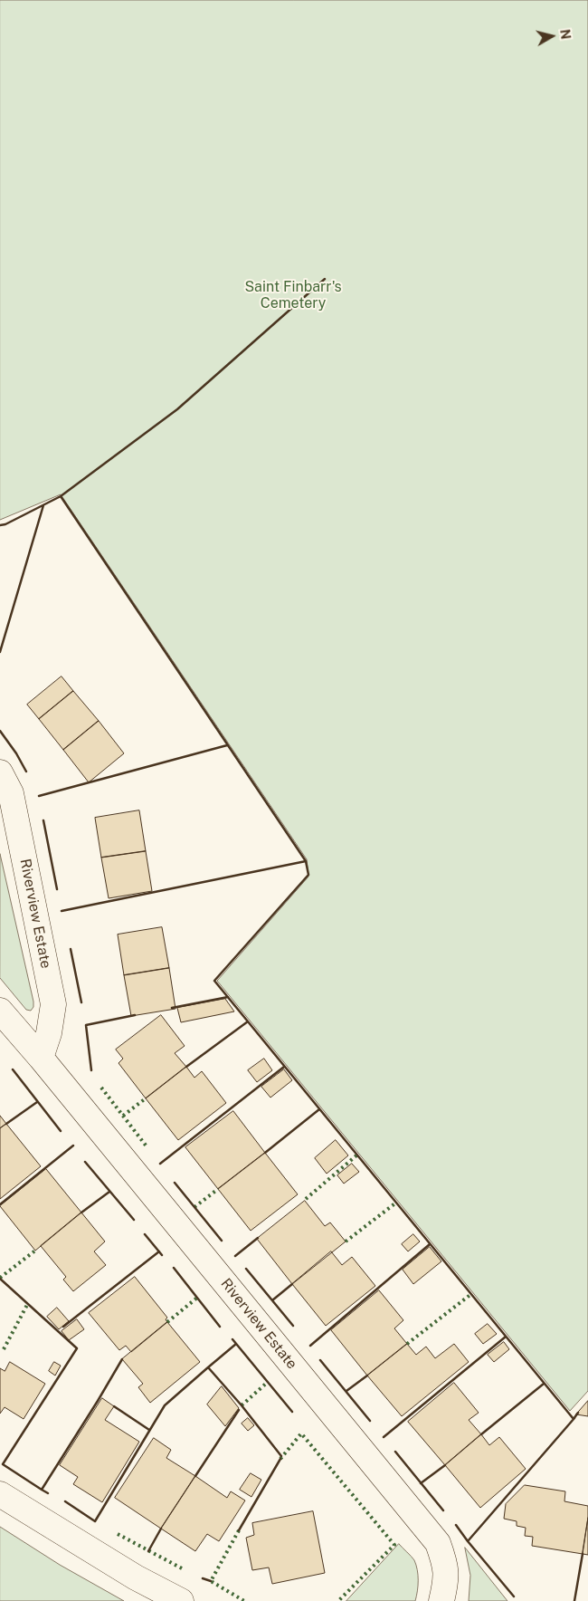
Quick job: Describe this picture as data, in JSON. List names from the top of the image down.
{
  "streets": {
    "street": ["Riverview Estate"]
  },
  "parks": ["Saint Finbarr's Cemetery"],
  "north": "right"
}
